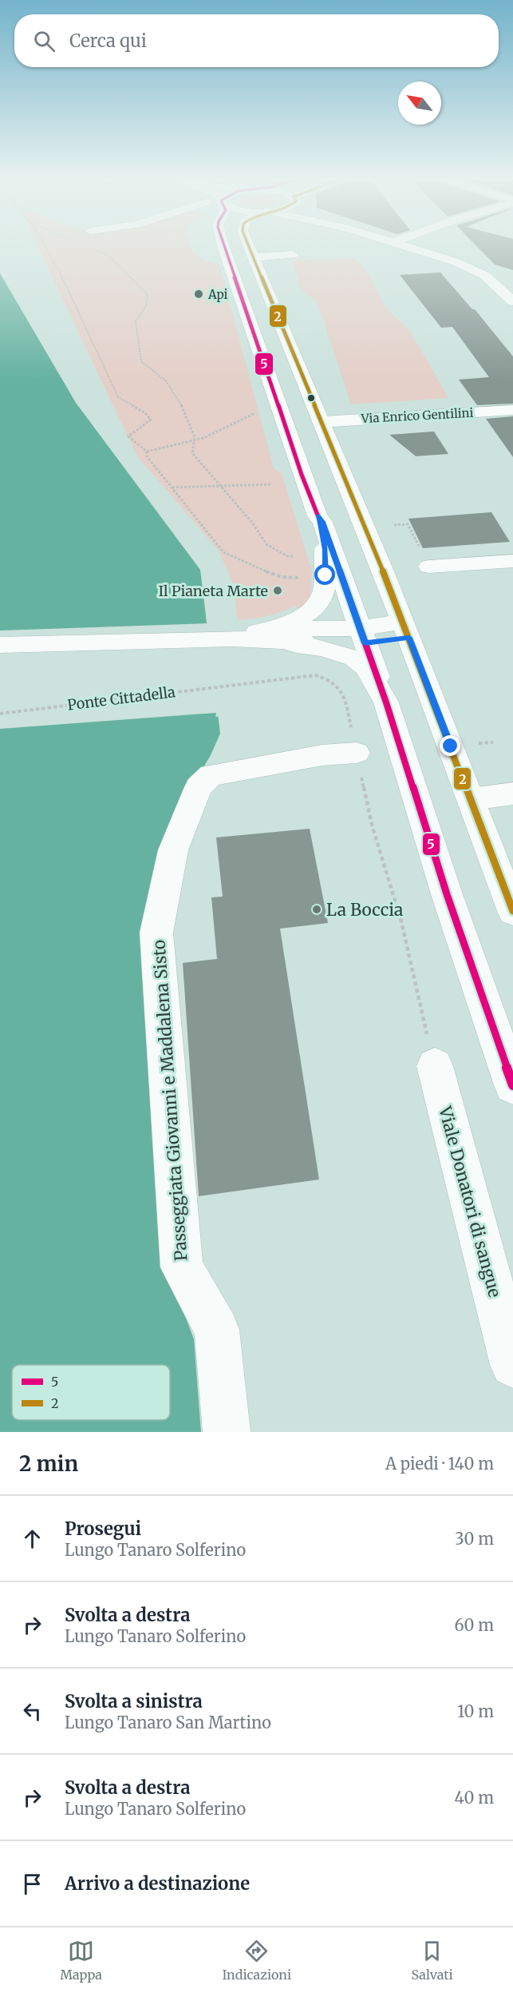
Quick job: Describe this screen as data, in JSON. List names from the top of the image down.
{
  "streets": {
    "main road": ["Via Enrico Gentilini", "Passeggiata Giovanni e Maddalena Sisto", "Viale Donatori di sangue"],
    "path": ["Ponte Cittadella"]
  },
  "crossings": [
    ["Ponte Cittadella", "Passeggiata Giovanni e Maddalena Sisto"]
  ],
  "places": ["Api", "Il Pianeta Marte", "La Boccia"],
  "lines": ["transit line 5", "transit line 2"],
  "legend": ["5", "2"],
  "north": "top left",
  "page": {
    "search": "Cerca qui",
    "heading": ["2 min", "A piedi · 140 m"],
    "list": [
      ["Prosegui", "Lungo Tanaro Solferino", "30 m"],
      ["Svolta a destra", "Lungo Tanaro Solferino", "60 m"],
      ["Svolta a sinistra", "Lungo Tanaro San Martino", "10 m"],
      ["Svolta a destra", "Lungo Tanaro Solferino", "40 m"],
      "Arrivo a destinazione"
    ],
    "nav": ["Mappa", "Indicazioni", "Salvati"]
  }
}
